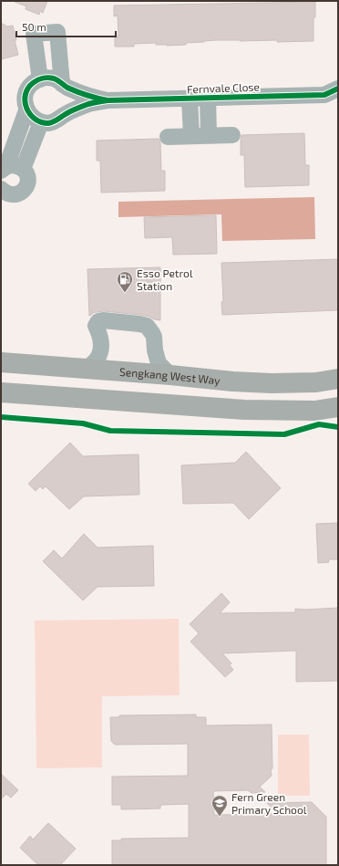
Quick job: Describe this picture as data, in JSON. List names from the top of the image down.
{
  "streets": {
    "main road": ["Sengkang West Way"],
    "street": ["Fernvale Close"]
  },
  "places": {
    "fuel station": ["Esso Petrol Station"],
    "school or university": ["Fern Green Primary School"]
  },
  "scale_bar": "50 m"
}
